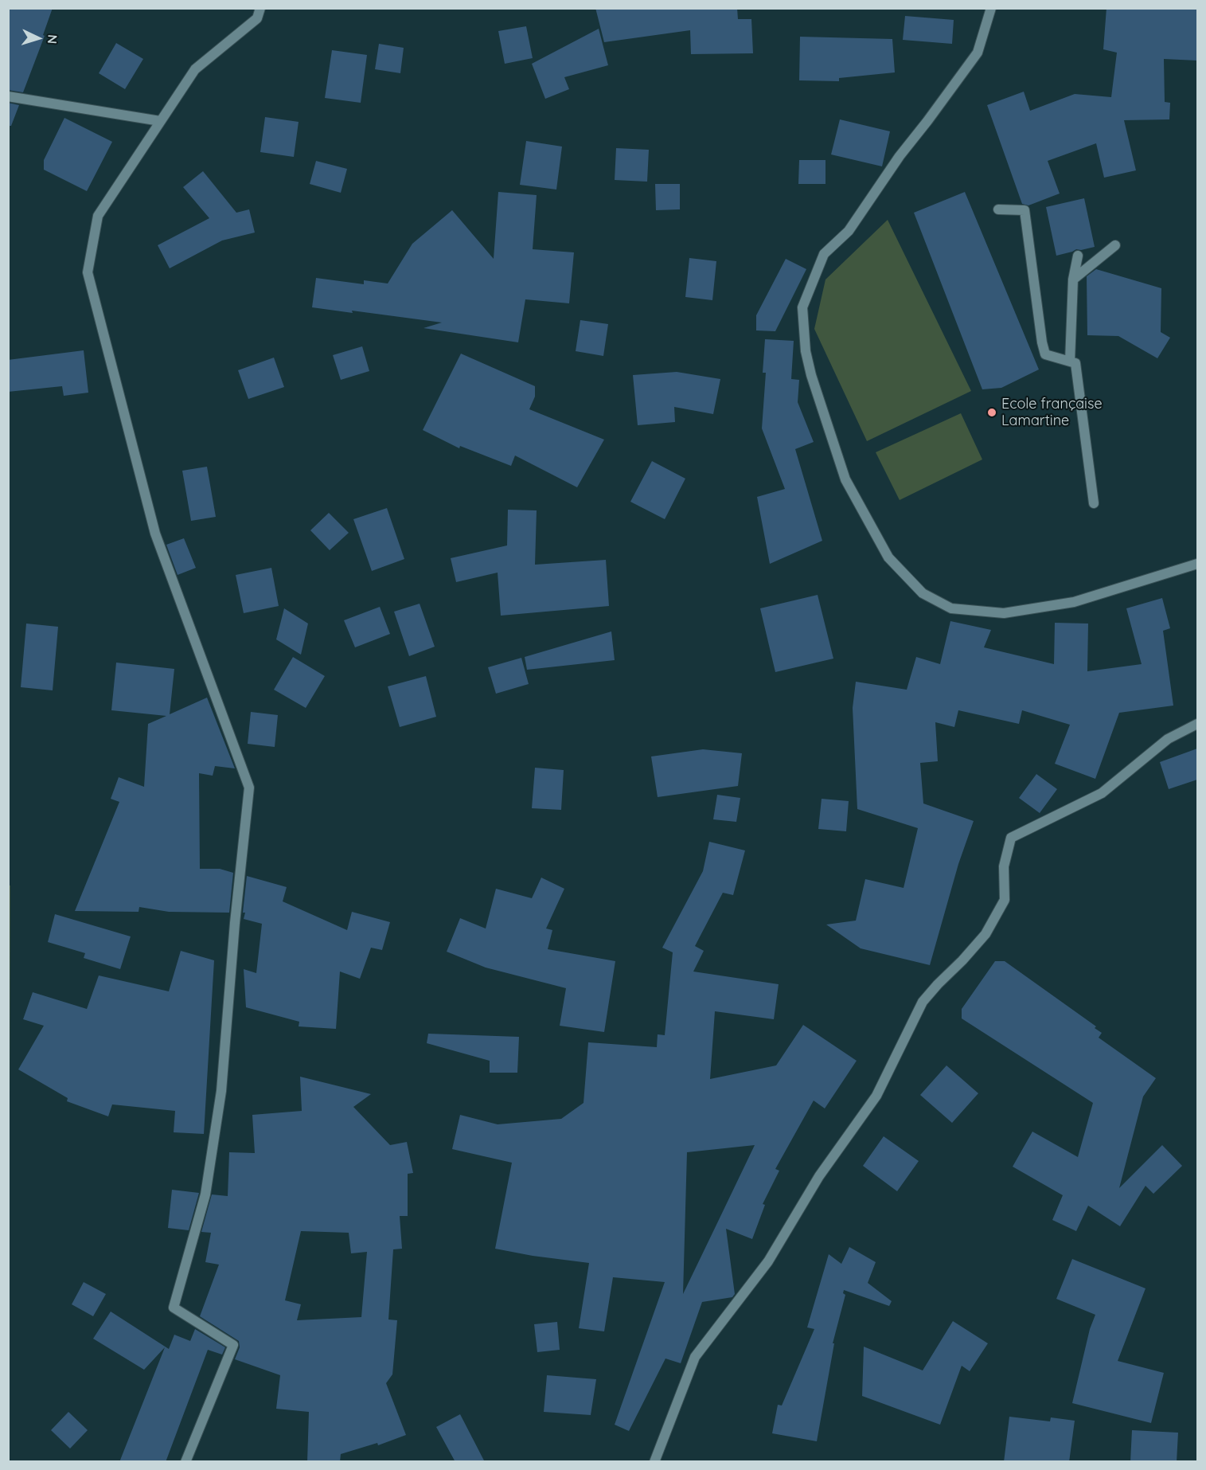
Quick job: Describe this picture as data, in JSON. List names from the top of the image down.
{
  "places": ["Ecole française Lamartine"],
  "north": "right"
}
